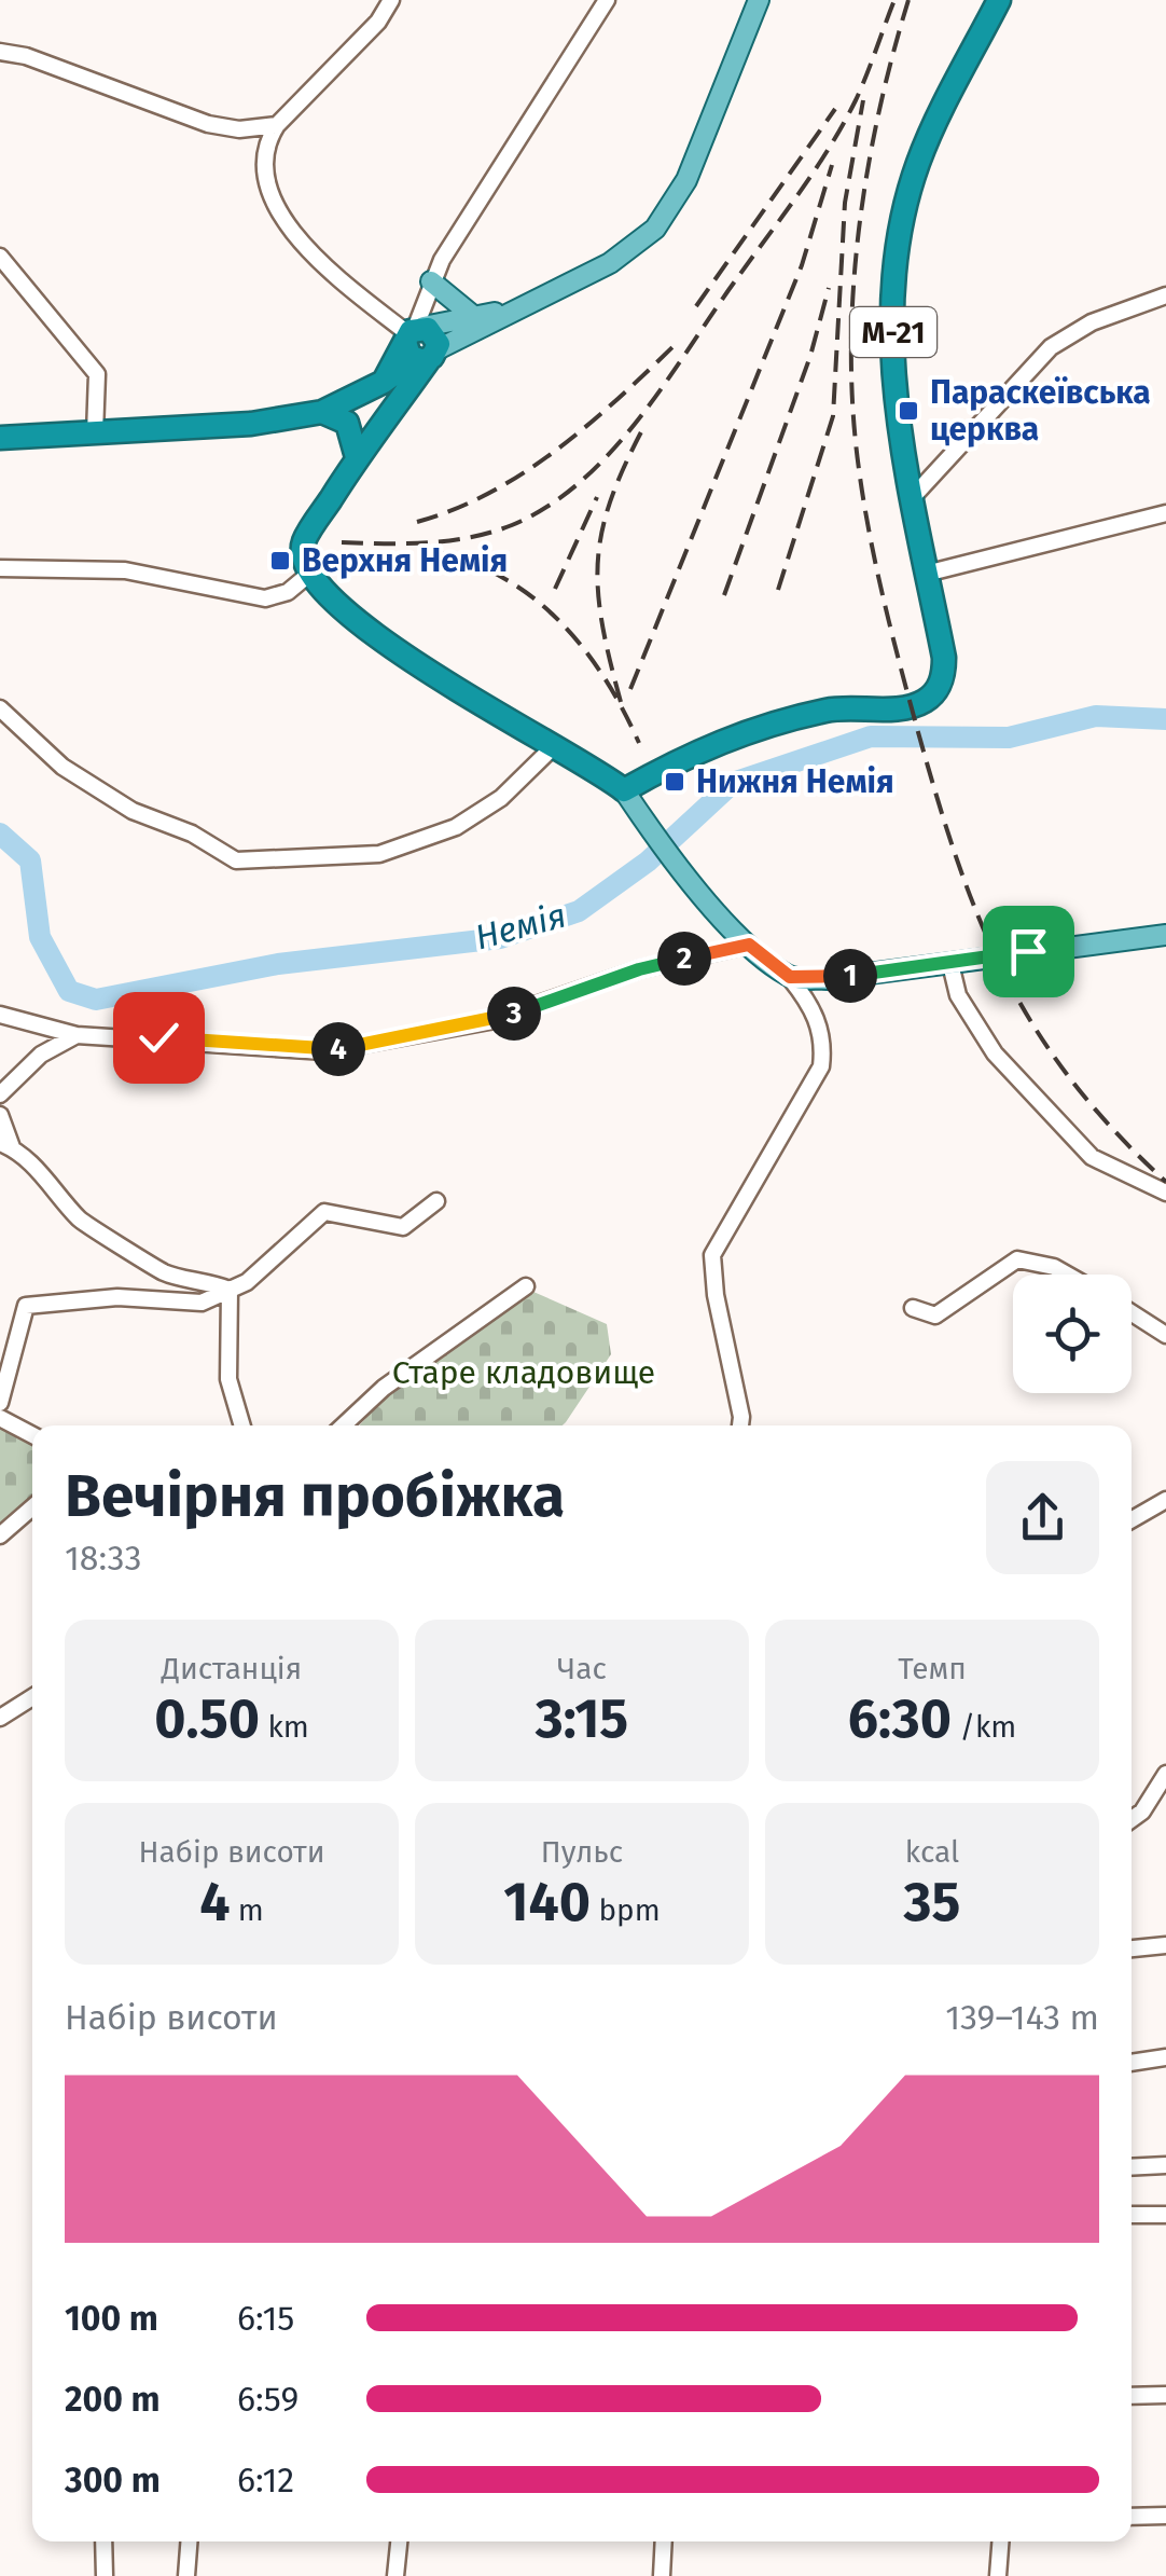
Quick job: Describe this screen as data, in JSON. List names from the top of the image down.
{
  "streets": {
    "highway": ["М-21"]
  },
  "water": ["Немія"],
  "parks": ["Старе кладовище"],
  "places": {
    "transit": ["Параскеївська церква", "Верхня Немія", "Нижня Немія"]
  },
  "page": {
    "pins": [
      "2",
      "1",
      "3",
      "4"
    ],
    "heading": ["Вечірня пробіжка", "18:33"],
    "stats": [
      ["Дистанція", "0.50 km"],
      ["Час", "3:15"],
      ["Темп", "6:30 /km"],
      ["Набір висоти", "4 m"],
      ["Пульс", "140 bpm"],
      ["kcal", "35"]
    ],
    "chart": ["Набір висоти", "139–143 m"],
    "list": [
      {
        "name": "100 m",
        "note": "6:15"
      },
      {
        "name": "200 m",
        "note": "6:59"
      },
      {
        "name": "300 m",
        "note": "6:12"
      }
    ]
  }
}
